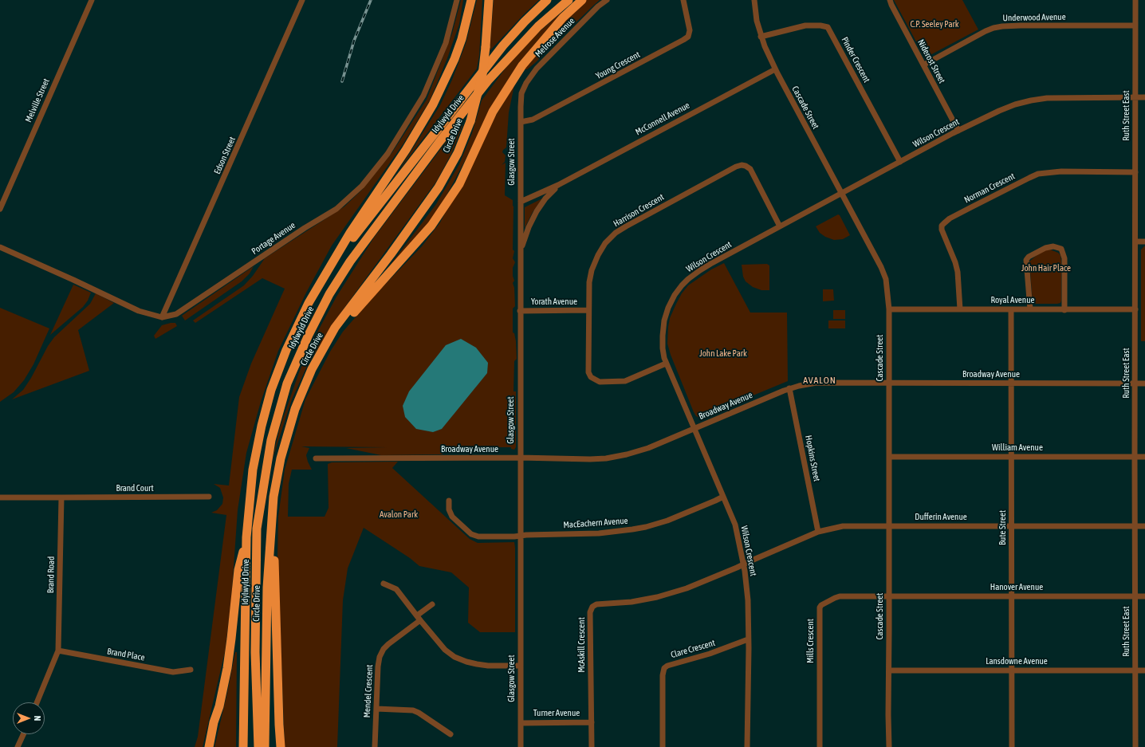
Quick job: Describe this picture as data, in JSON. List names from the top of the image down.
{
  "streets": {
    "highway": ["Idylwyld Drive", "Circle Drive"],
    "street": [
      "Underwood Avenue",
      "Melrose Avenue",
      "Pinder Crescent",
      "Niderost Street",
      "Young Crescent",
      "Melville Street",
      "Cascade Street",
      "Ruth Street East",
      "McConnell Avenue",
      "Wilson Crescent",
      "Edson Street",
      "Glasgow Street",
      "Norman Crescent",
      "Harrison Crescent",
      "Portage Avenue",
      "Royal Avenue",
      "Yorath Avenue",
      "Broadway Avenue",
      "William Avenue",
      "Hopkins Street",
      "Brand Court",
      "Dufferin Avenue",
      "MacEachern Avenue",
      "Bute Street",
      "Brand Road",
      "Hanover Avenue",
      "Mills Crescent",
      "McAskill Crescent",
      "Clare Crescent",
      "Brand Place",
      "Lansdowne Avenue",
      "Mendel Crescent",
      "Turner Avenue"
    ]
  },
  "crossings": [
    ["Underwood Avenue", "Niderost Street"],
    ["Underwood Avenue", "Ruth Street East"],
    ["Melrose Avenue", "Glasgow Street"],
    ["Pinder Crescent", "Cascade Street"],
    ["Pinder Crescent", "Wilson Crescent"],
    ["Niderost Street", "Wilson Crescent"],
    ["Young Crescent", "Glasgow Street"],
    ["Cascade Street", "McConnell Avenue"],
    ["Cascade Street", "Wilson Crescent"],
    ["Cascade Street", "Royal Avenue"],
    ["Cascade Street", "Broadway Avenue"],
    ["Cascade Street", "William Avenue"],
    ["Cascade Street", "Dufferin Avenue"],
    ["Cascade Street", "Hanover Avenue"],
    ["Cascade Street", "Mills Crescent"],
    ["Cascade Street", "Lansdowne Avenue"],
    ["Idylwyld Drive", "Circle Drive"],
    ["Ruth Street East", "Wilson Crescent"],
    ["Ruth Street East", "Norman Crescent"],
    ["Ruth Street East", "Royal Avenue"],
    ["Ruth Street East", "Broadway Avenue"],
    ["Ruth Street East", "William Avenue"],
    ["Ruth Street East", "Dufferin Avenue"],
    ["Ruth Street East", "Hanover Avenue"],
    ["Ruth Street East", "Lansdowne Avenue"],
    ["McConnell Avenue", "Glasgow Street"],
    ["Wilson Crescent", "Harrison Crescent"],
    ["Wilson Crescent", "Broadway Avenue"],
    ["Wilson Crescent", "Dufferin Avenue"],
    ["Wilson Crescent", "MacEachern Avenue"],
    ["Wilson Crescent", "McAskill Crescent"],
    ["Wilson Crescent", "Clare Crescent"],
    ["Edson Street", "Portage Avenue"],
    ["Glasgow Street", "Yorath Avenue"],
    ["Glasgow Street", "Broadway Avenue"],
    ["Glasgow Street", "MacEachern Avenue"],
    ["Glasgow Street", "Turner Avenue"],
    ["Norman Crescent", "Royal Avenue"],
    ["Harrison Crescent", "Yorath Avenue"],
    ["Royal Avenue", "Bute Street"],
    ["Broadway Avenue", "Hopkins Street"],
    ["Broadway Avenue", "Bute Street"],
    ["William Avenue", "Bute Street"],
    ["Hopkins Street", "Dufferin Avenue"],
    ["Brand Court", "Brand Road"],
    ["Dufferin Avenue", "Bute Street"],
    ["Dufferin Avenue", "McAskill Crescent"],
    ["Bute Street", "Hanover Avenue"],
    ["Bute Street", "Lansdowne Avenue"],
    ["Brand Road", "Brand Place"],
    ["Hanover Avenue", "Mills Crescent"],
    ["McAskill Crescent", "Turner Avenue"]
  ],
  "districts": ["AVALON"],
  "parks": [
    "C.P. Seeley Park",
    "John Hair Place",
    "John Lake Park",
    "Avalon Park"
  ],
  "north": "right"
}
